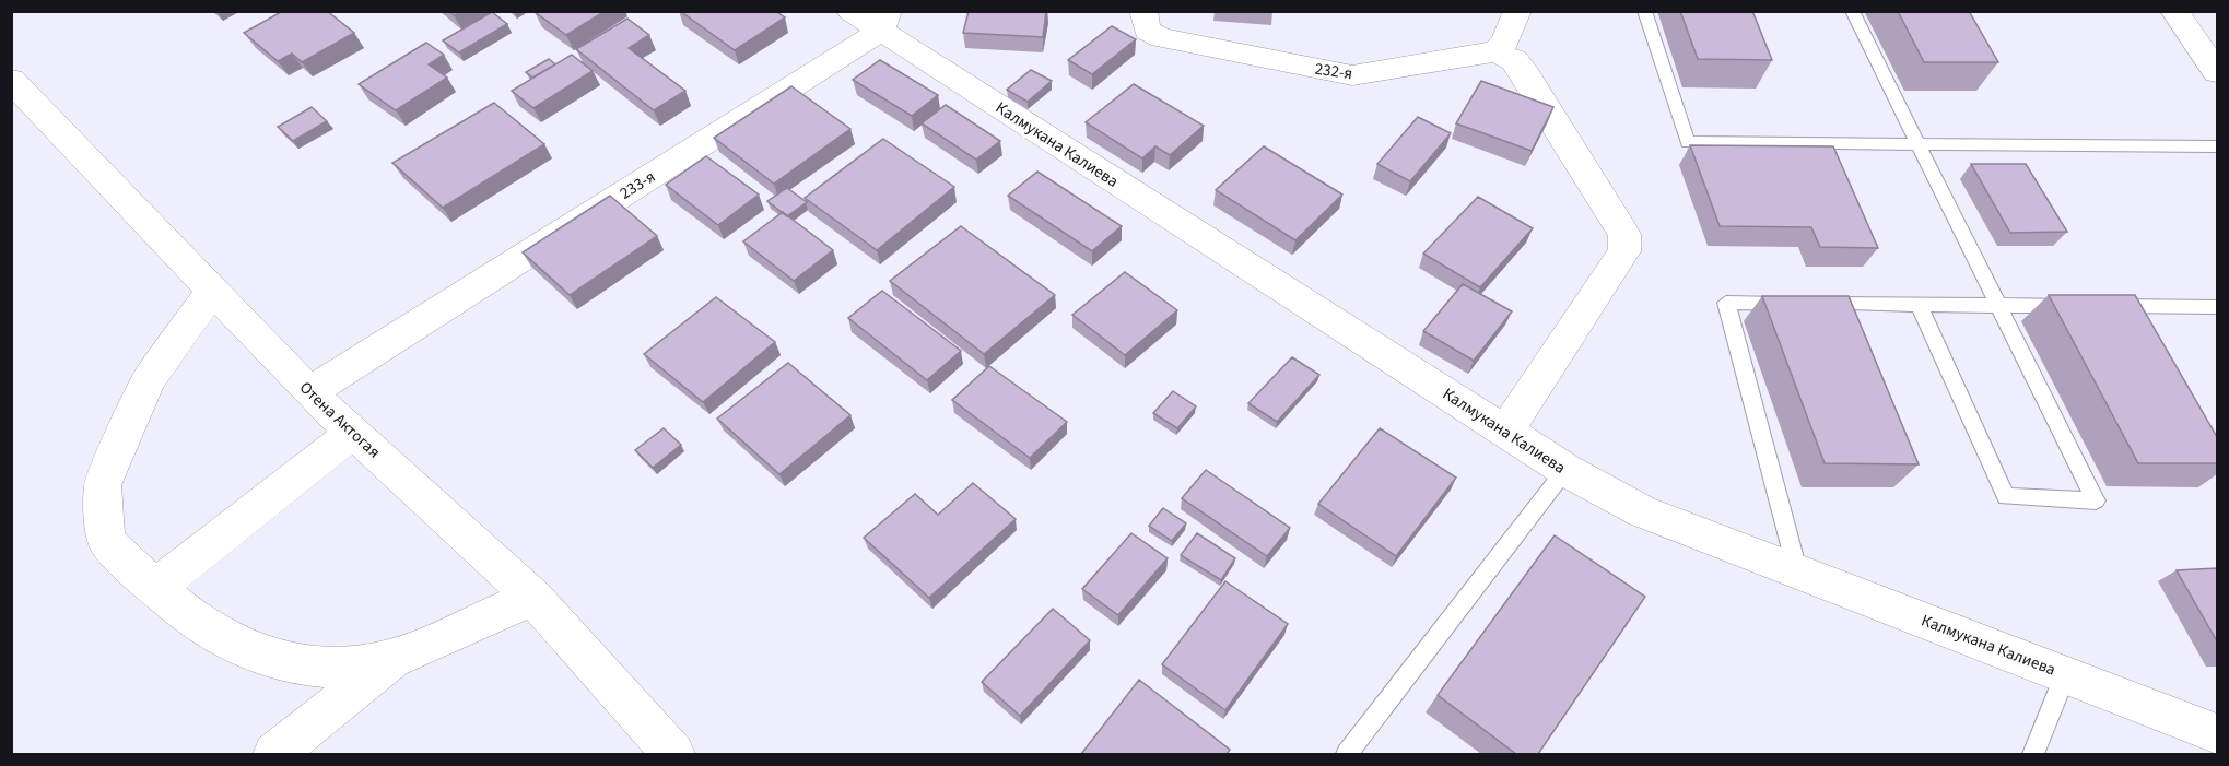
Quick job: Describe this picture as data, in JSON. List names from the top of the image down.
{
  "streets": {
    "street": [
      "232-я",
      "Калмукана Калиева",
      "233-я",
      "Отена Актогая"
    ]
  },
  "crossings": [
    ["Калмукана Калиева", "233-я"],
    ["233-я", "Отена Актогая"]
  ]
}
